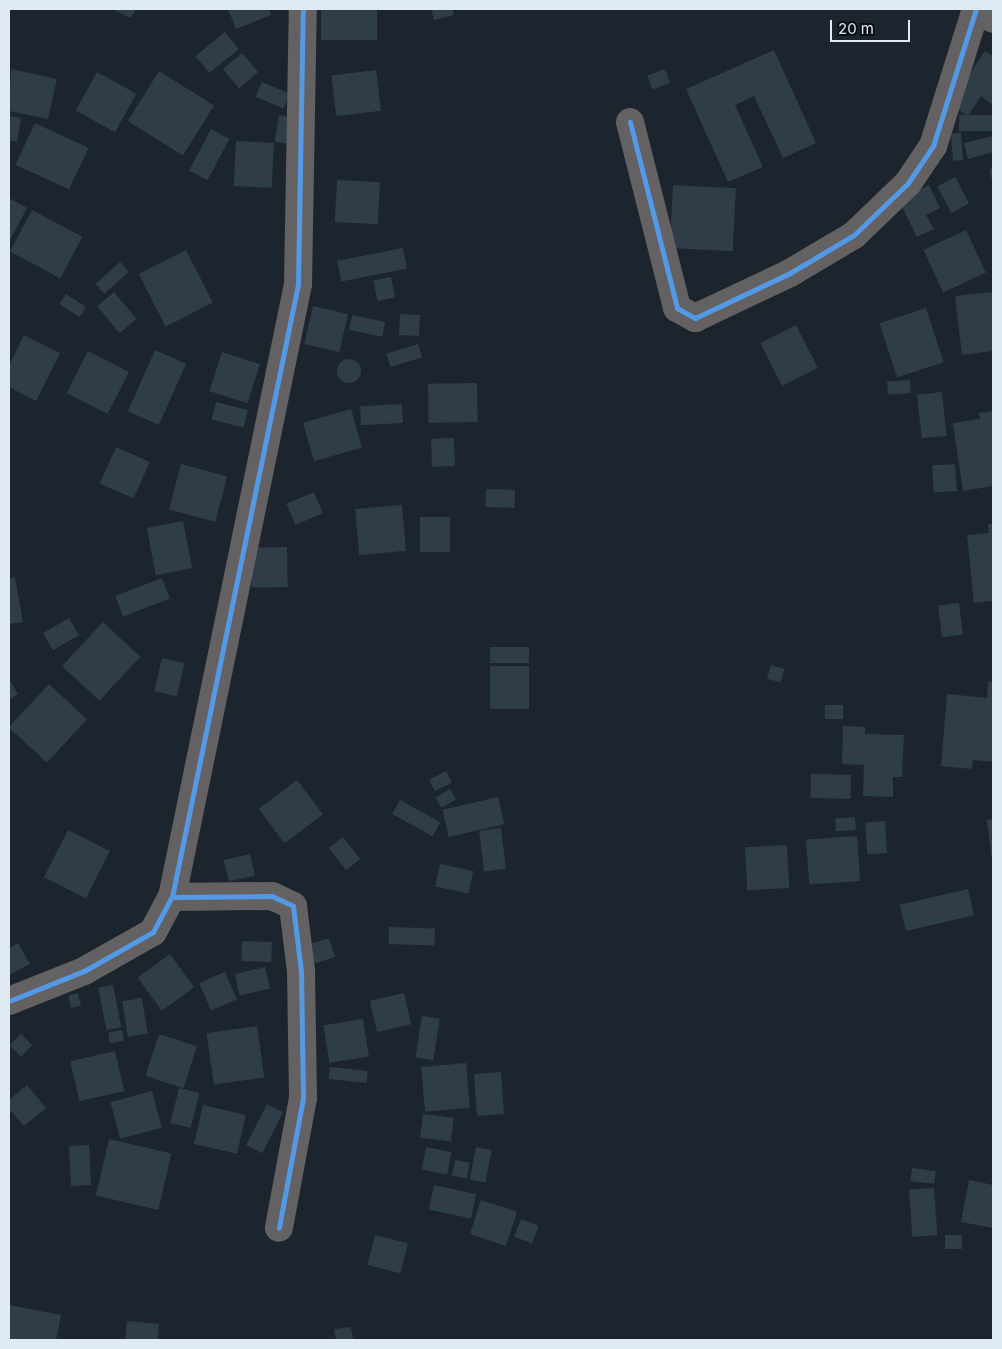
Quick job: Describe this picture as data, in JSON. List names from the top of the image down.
{
  "scale_bar": "20 m"
}
